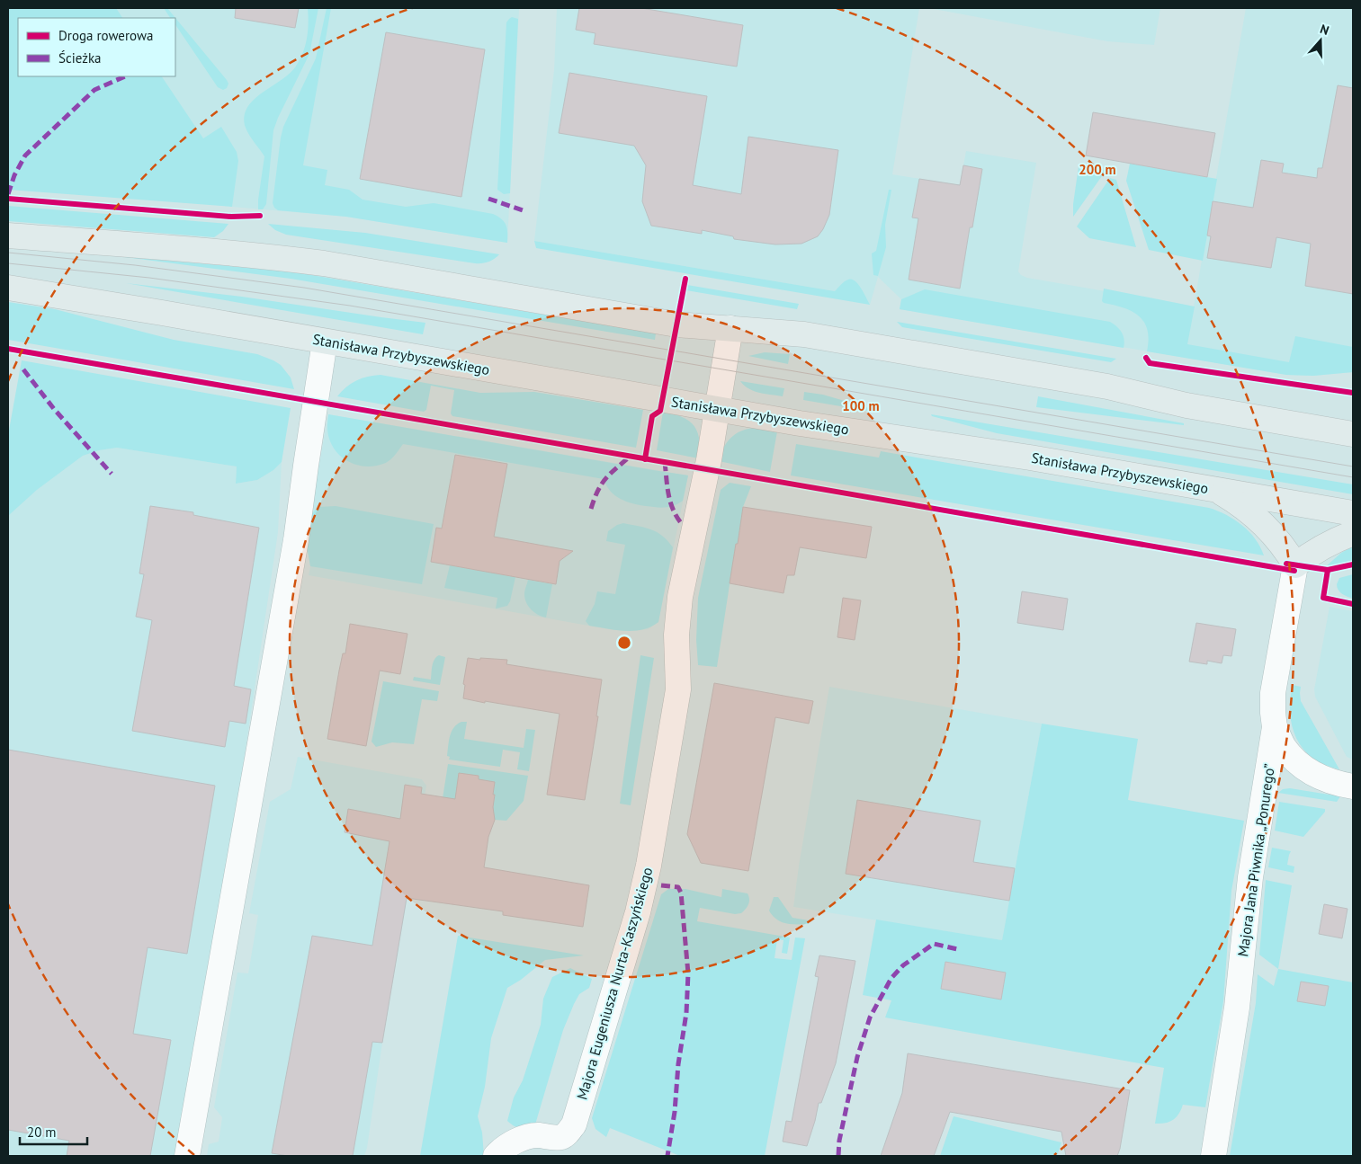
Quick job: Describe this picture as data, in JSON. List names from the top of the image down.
{
  "streets": {
    "main road": ["Stanisława Przybyszewskiego"],
    "street": ["Majora Jana Piwnika „Ponurego”", "Majora Eugeniusza Nurta-Kaszyńskiego"]
  },
  "crossings": [
    ["Stanisława Przybyszewskiego", "Majora Eugeniusza Nurta-Kaszyńskiego"]
  ],
  "legend": ["Droga rowerowa", "Ścieżka"],
  "scale_bar": "20 m",
  "north": "top",
  "rings": ["200 m", "100 m"]
}
